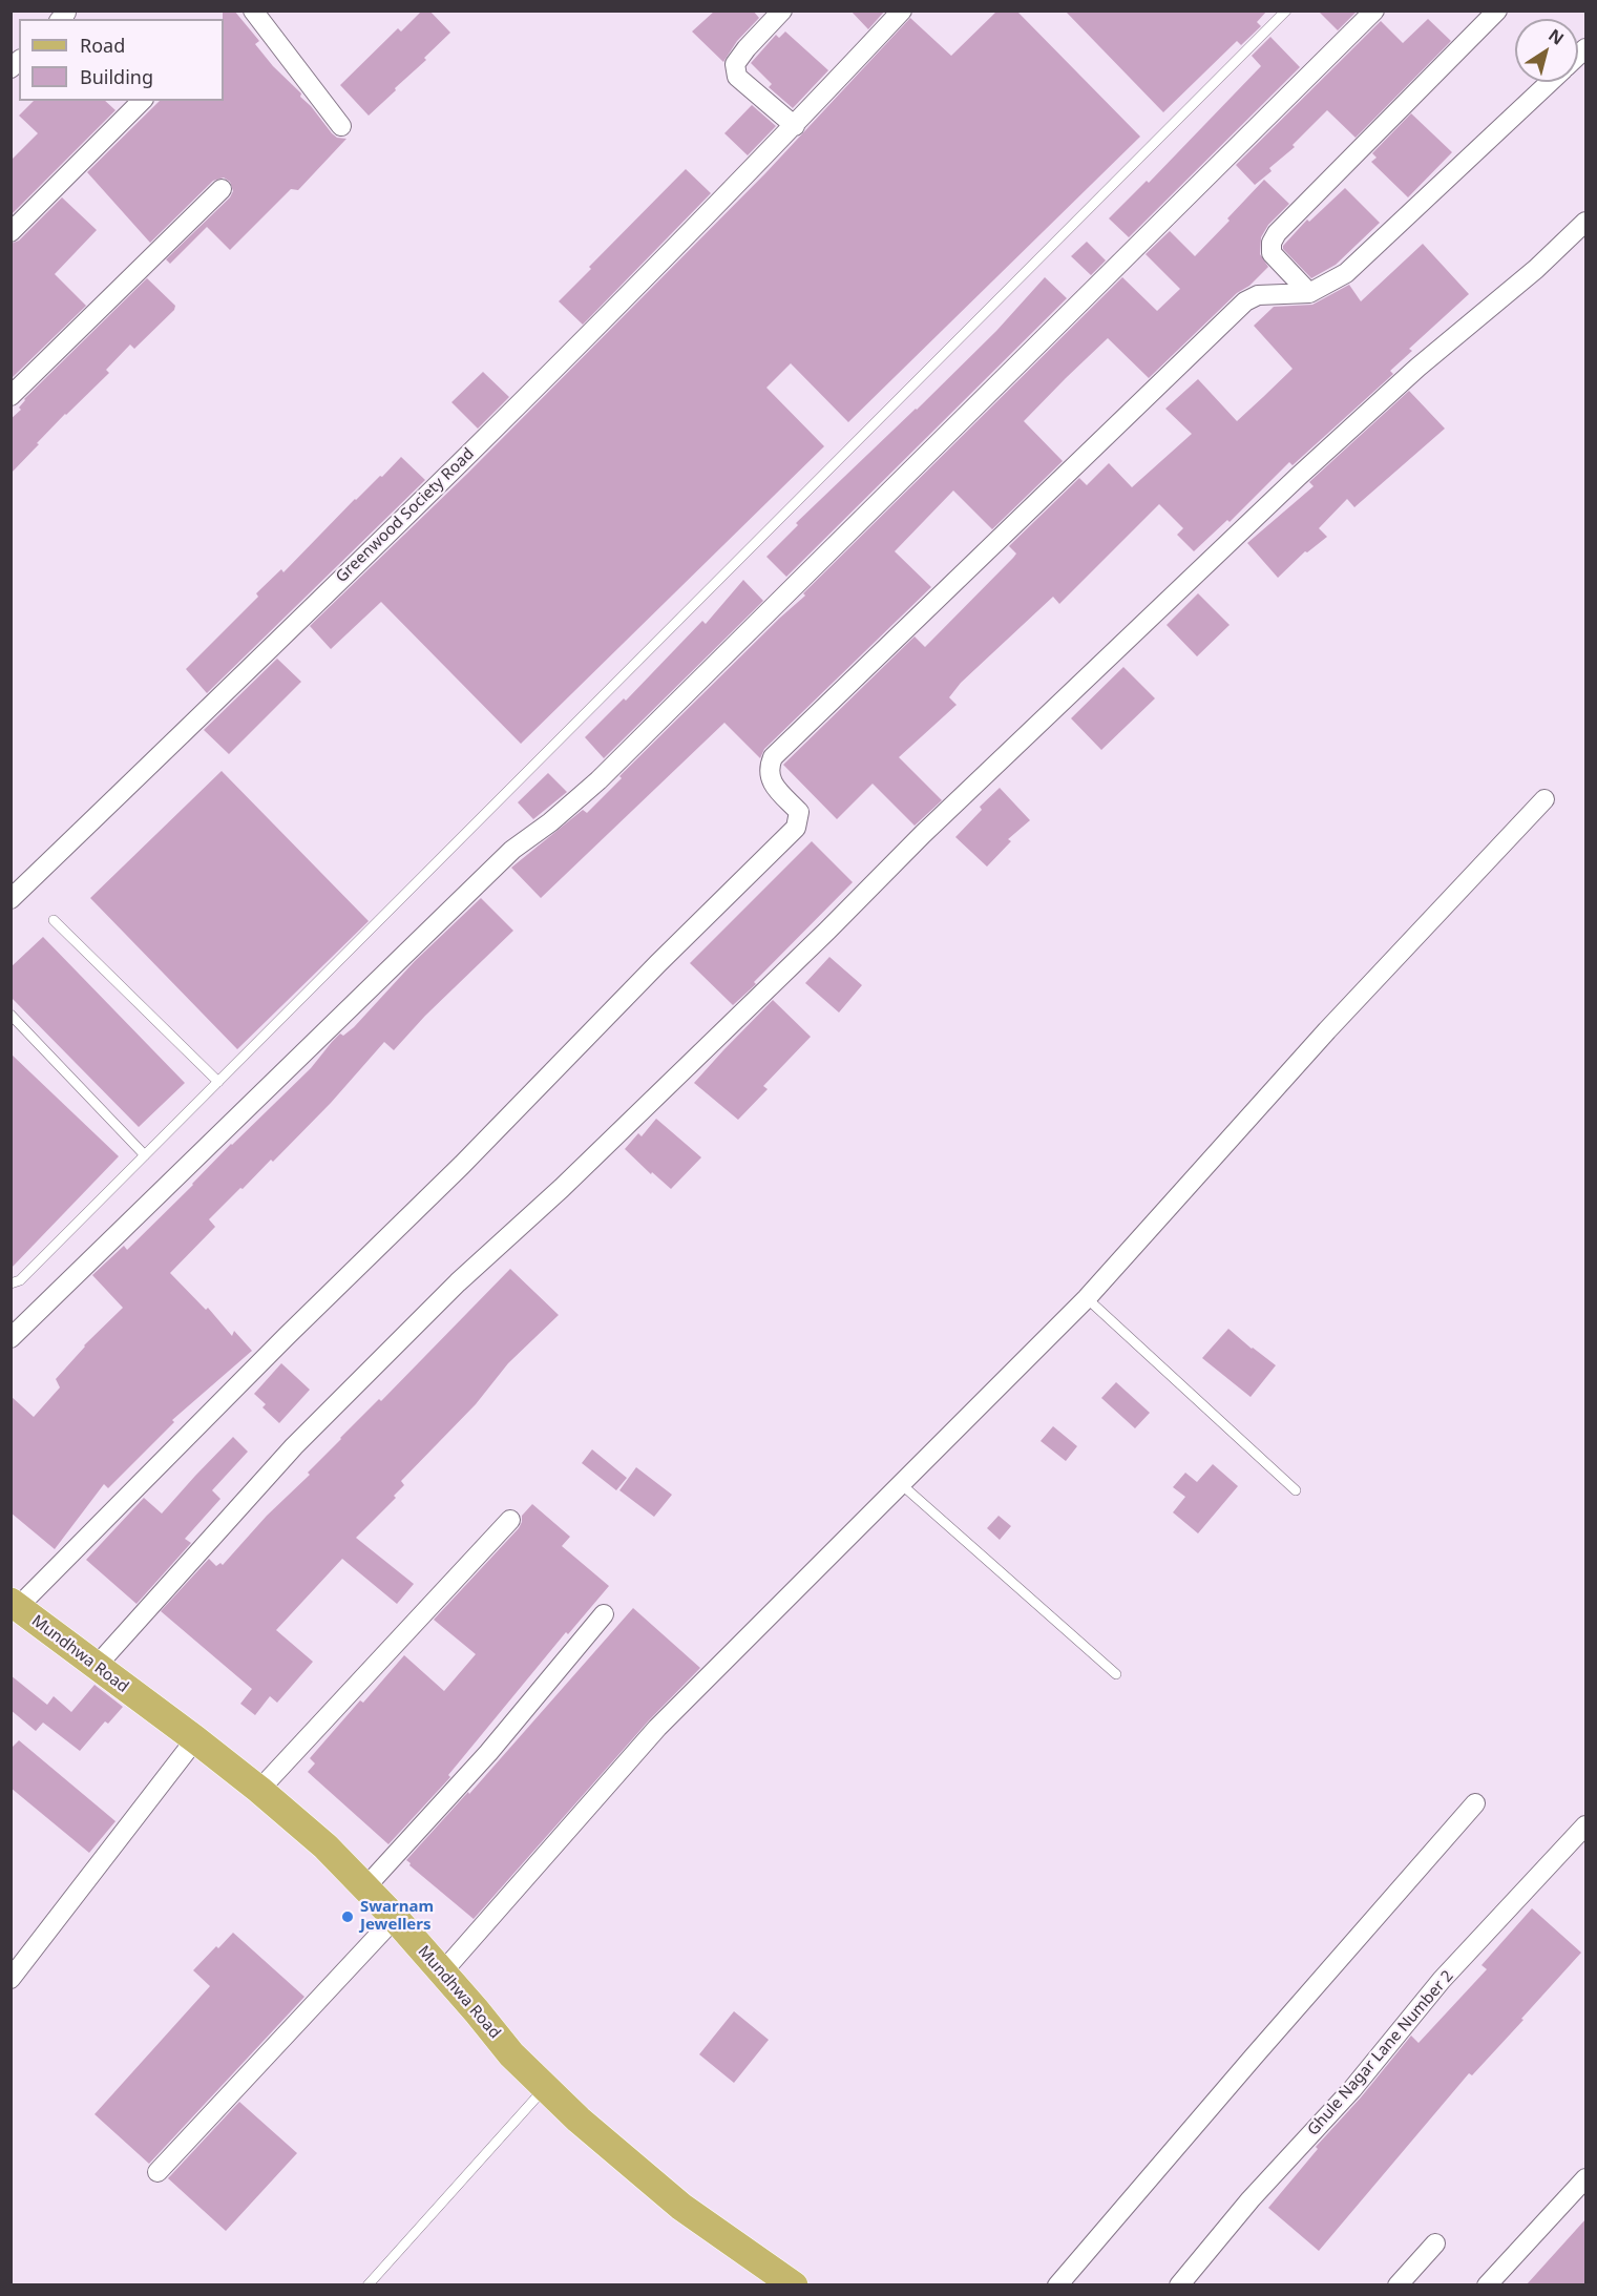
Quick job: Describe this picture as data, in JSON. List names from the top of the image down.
{
  "streets": {
    "main road": ["Mundhwa Road"],
    "street": ["Greenwood Society Road", "Ghule Nagar Lane Number 2"]
  },
  "places": ["Swarnam Jewellers"],
  "legend": ["Road", "Building"],
  "north": "top right"
}
